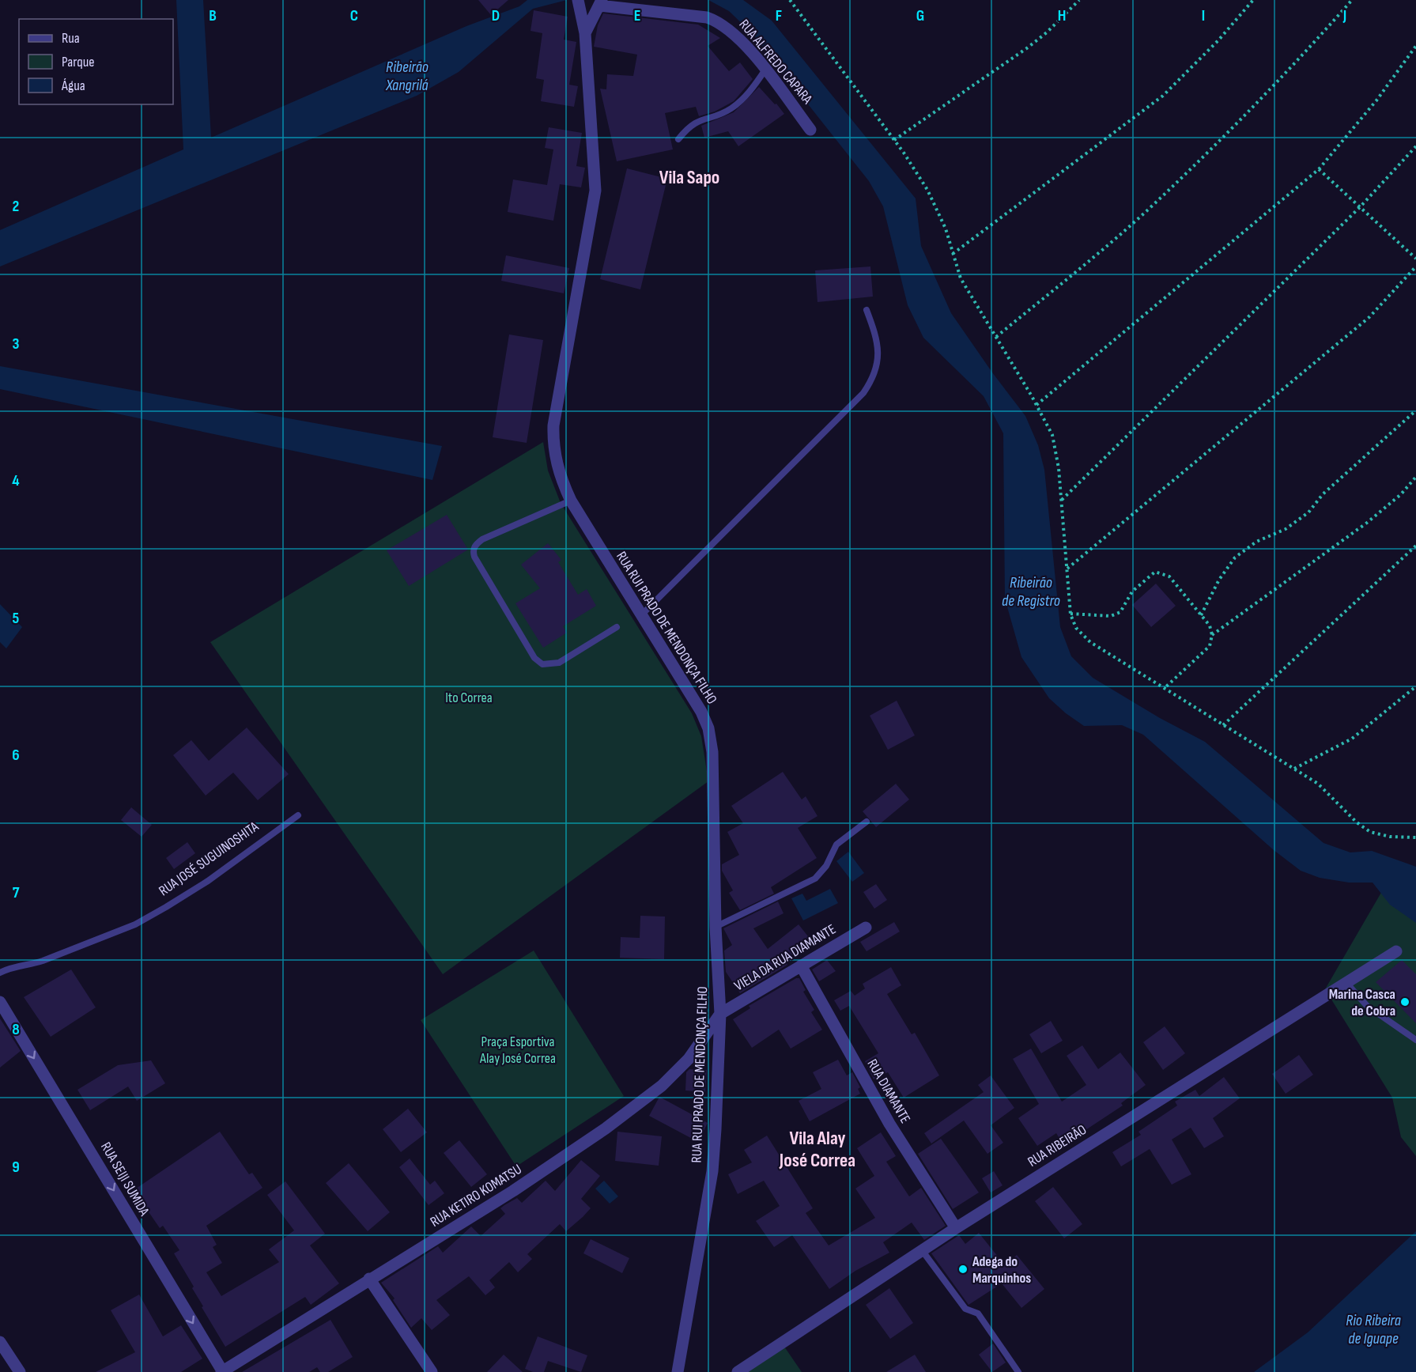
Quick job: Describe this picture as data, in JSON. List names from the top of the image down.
{
  "streets": {
    "street": [
      "RUA ALFREDO CAPARA",
      "RUA RUI PRADO DE MENDONÇA FILHO",
      "VIELA DA RUA DIAMANTE",
      "RUA DIAMANTE",
      "RUA RIBEIRÃO",
      "RUA SEIJI SUMIDA",
      "RUA KETIRO KOMATSU"
    ],
    "lane": ["RUA JOSÉ SUGUINOSHITA"]
  },
  "crossings": [
    ["RUA RUI PRADO DE MENDONÇA FILHO", "VIELA DA RUA DIAMANTE"],
    ["RUA RUI PRADO DE MENDONÇA FILHO", "RUA KETIRO KOMATSU"],
    ["VIELA DA RUA DIAMANTE", "RUA DIAMANTE"],
    ["VIELA DA RUA DIAMANTE", "RUA KETIRO KOMATSU"],
    ["RUA DIAMANTE", "RUA RIBEIRÃO"],
    ["RUA SEIJI SUMIDA", "RUA KETIRO KOMATSU"]
  ],
  "one_way": ["RUA SEIJI SUMIDA"],
  "districts": ["Vila Sapo", "Vila Alay José Correa"],
  "water": ["Ribeirão Xangrilá", "Ribeirão de Registro", "Rio Ribeira de Iguape"],
  "parks": ["Ito Correa", "Praça Esportiva Alay José Correa"],
  "places": ["Marina Casca de Cobra", "Adega do Marquinhos"],
  "legend": ["Rua", "Parque", "Água"],
  "grid": {
    "columns": [
      "B",
      "C",
      "D",
      "E",
      "F",
      "G",
      "H",
      "I",
      "J"
    ],
    "rows": [
      "2",
      "3",
      "4",
      "5",
      "6",
      "7",
      "8",
      "9"
    ]
  }
}
